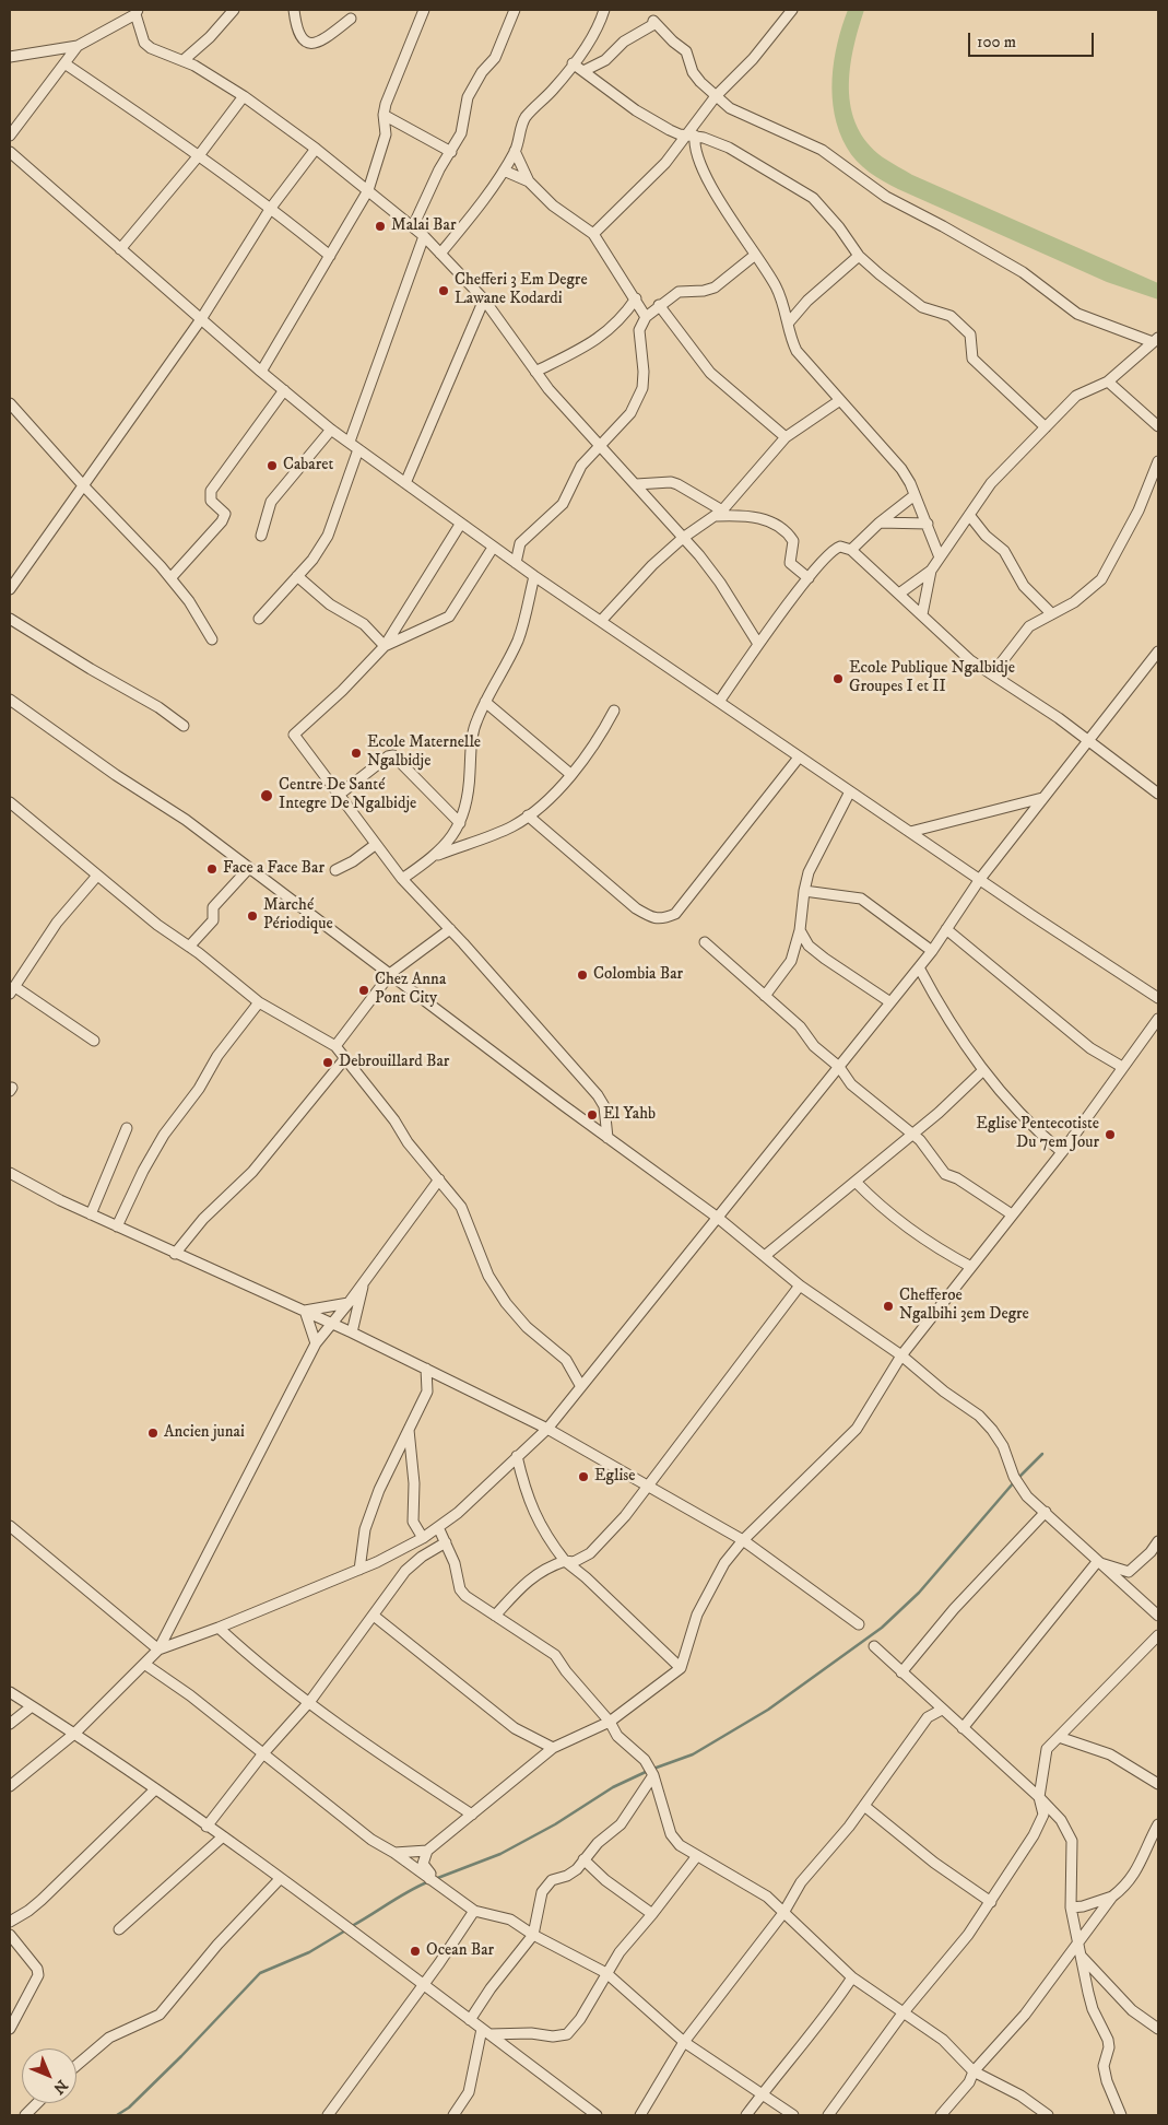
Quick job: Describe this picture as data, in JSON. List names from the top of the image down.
{
  "places": [
    "Malai Bar",
    "Chefferi 3 Em Degre Lawane Kodardi",
    "Cabaret",
    "Ecole Publique Ngalbidje Groupes I et II",
    "Ecole Maternelle Ngalbidje",
    "Centre De Santé Integre De Ngalbidje",
    "Face a Face Bar",
    "Marché Périodique",
    "Colombia Bar",
    "Chez Anna Pont City",
    "Debrouillard Bar",
    "El Yahb",
    "Eglise Pentecotiste Du 7em Jour",
    "Chefferoe Ngalbihi 3em Degre",
    "Ancien junai",
    "Eglise",
    "Ocean Bar"
  ],
  "scale_bar": "100 m",
  "north": "bottom right"
}
